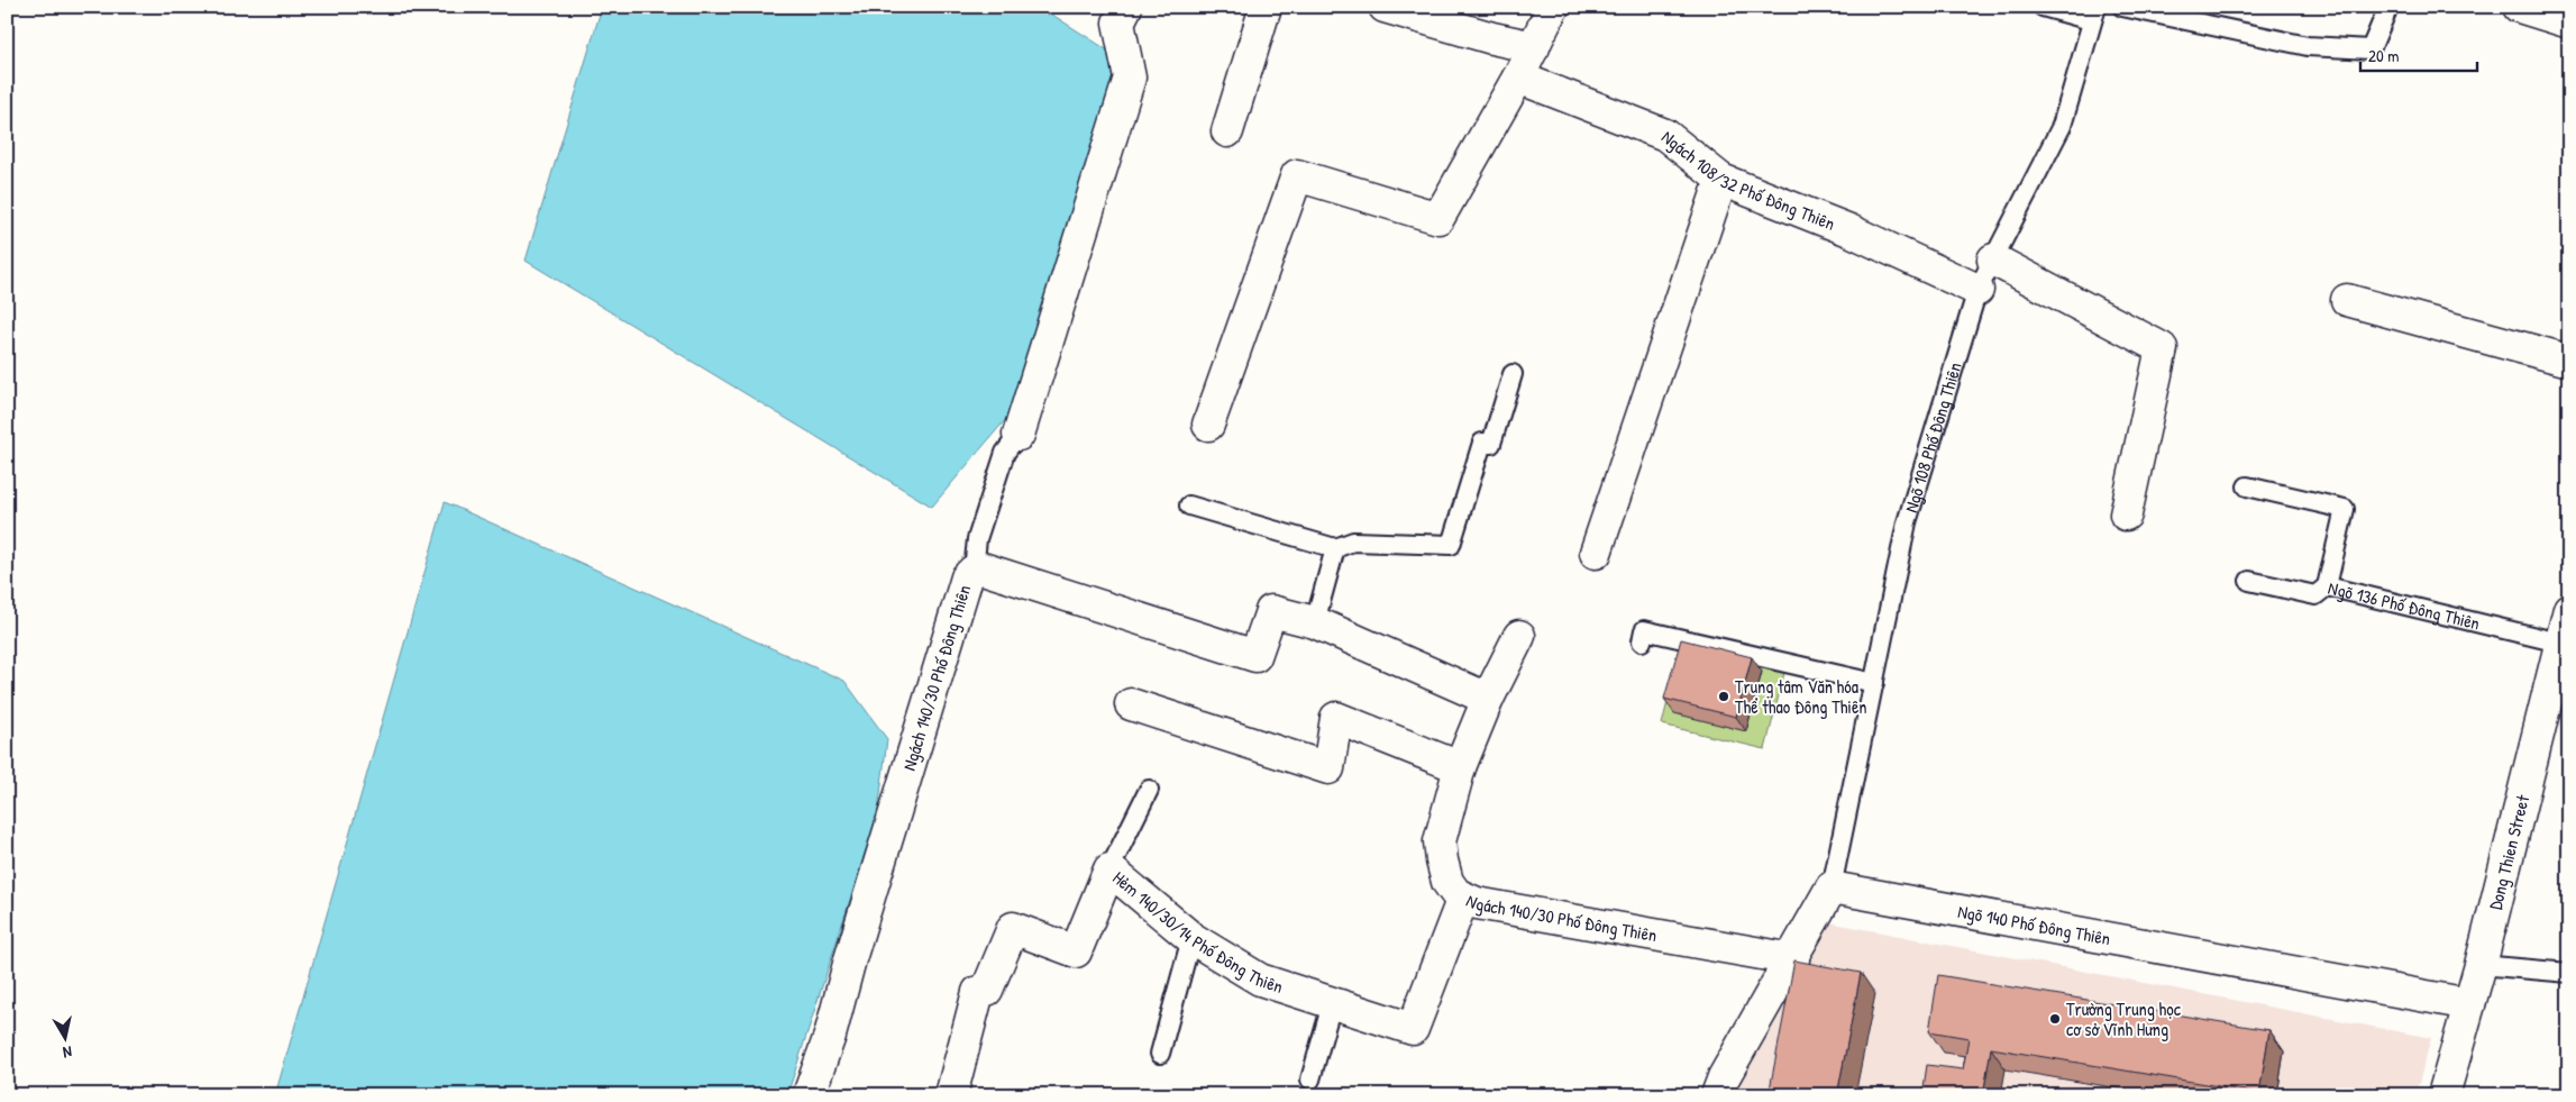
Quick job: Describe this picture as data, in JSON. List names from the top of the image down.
{
  "streets": {
    "street": [
      "Ngách 108/32 Phố Đông Thiên",
      "Ngách 140/30 Phố Đông Thiên",
      "Dong Thien Street",
      "Ngõ 140 Phố Đông Thiên",
      "Hẻm 140/30/14 Phố Đông Thiên"
    ],
    "lane": ["Ngõ 108 Phố Đông Thiên", "Ngõ 136 Phố Đông Thiên"]
  },
  "crossings": [
    ["Ngách 108/32 Phố Đông Thiên", "Ngõ 108 Phố Đông Thiên"],
    ["Ngõ 108 Phố Đông Thiên", "Ngõ 140 Phố Đông Thiên"],
    ["Ngõ 136 Phố Đông Thiên", "Dong Thien Street"],
    ["Ngách 140/30 Phố Đông Thiên", "Hẻm 140/30/14 Phố Đông Thiên"],
    ["Dong Thien Street", "Ngõ 140 Phố Đông Thiên"]
  ],
  "places": ["Trung tâm Văn hóa Thể thao Đông Thiên", "Trường Trung học cơ sở Vĩnh Hưng"],
  "scale_bar": "20 m",
  "north": "bottom"
}
